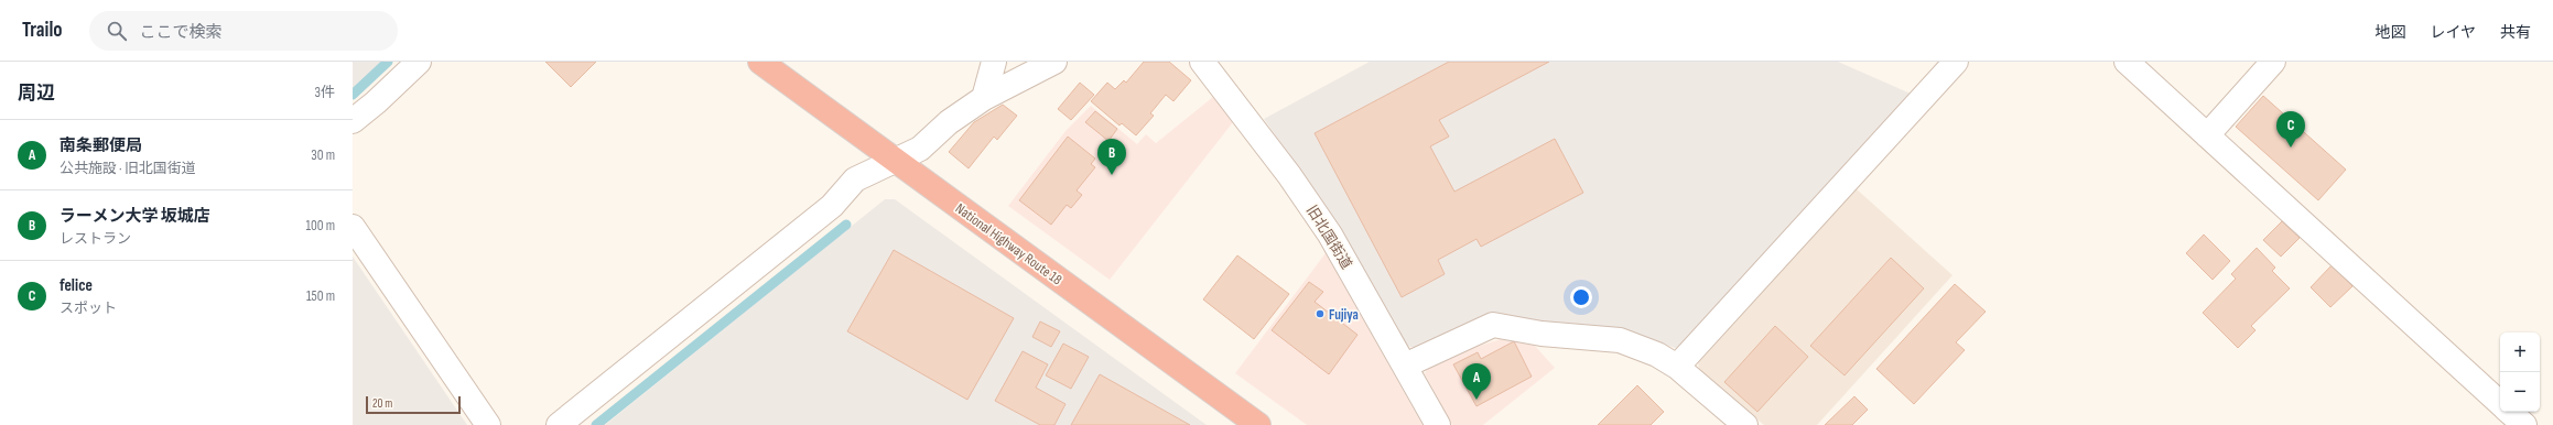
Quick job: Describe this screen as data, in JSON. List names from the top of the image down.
{
  "streets": {
    "highway": ["National Highway Route 18"],
    "street": ["旧北国街道"]
  },
  "places": ["Fujiya"],
  "scale_bar": "20 m",
  "page": {
    "header": "Trailo",
    "search": "ここで検索",
    "nav": ["地図", "レイヤ", "共有"],
    "heading": ["周辺", "3件"],
    "pins": ["C", "B", "A"],
    "list": [
      {
        "mark": "A",
        "name": "南条郵便局",
        "note": "公共施設 · 旧北国街道",
        "value": "30 m"
      },
      {
        "mark": "B",
        "name": "ラーメン大学 坂城店",
        "note": "レストラン",
        "value": "100 m"
      },
      {
        "mark": "C",
        "name": "felice",
        "note": "スポット",
        "value": "150 m"
      }
    ],
    "map_buttons": ["+", "−"],
    "scale": "20 m"
  }
}
